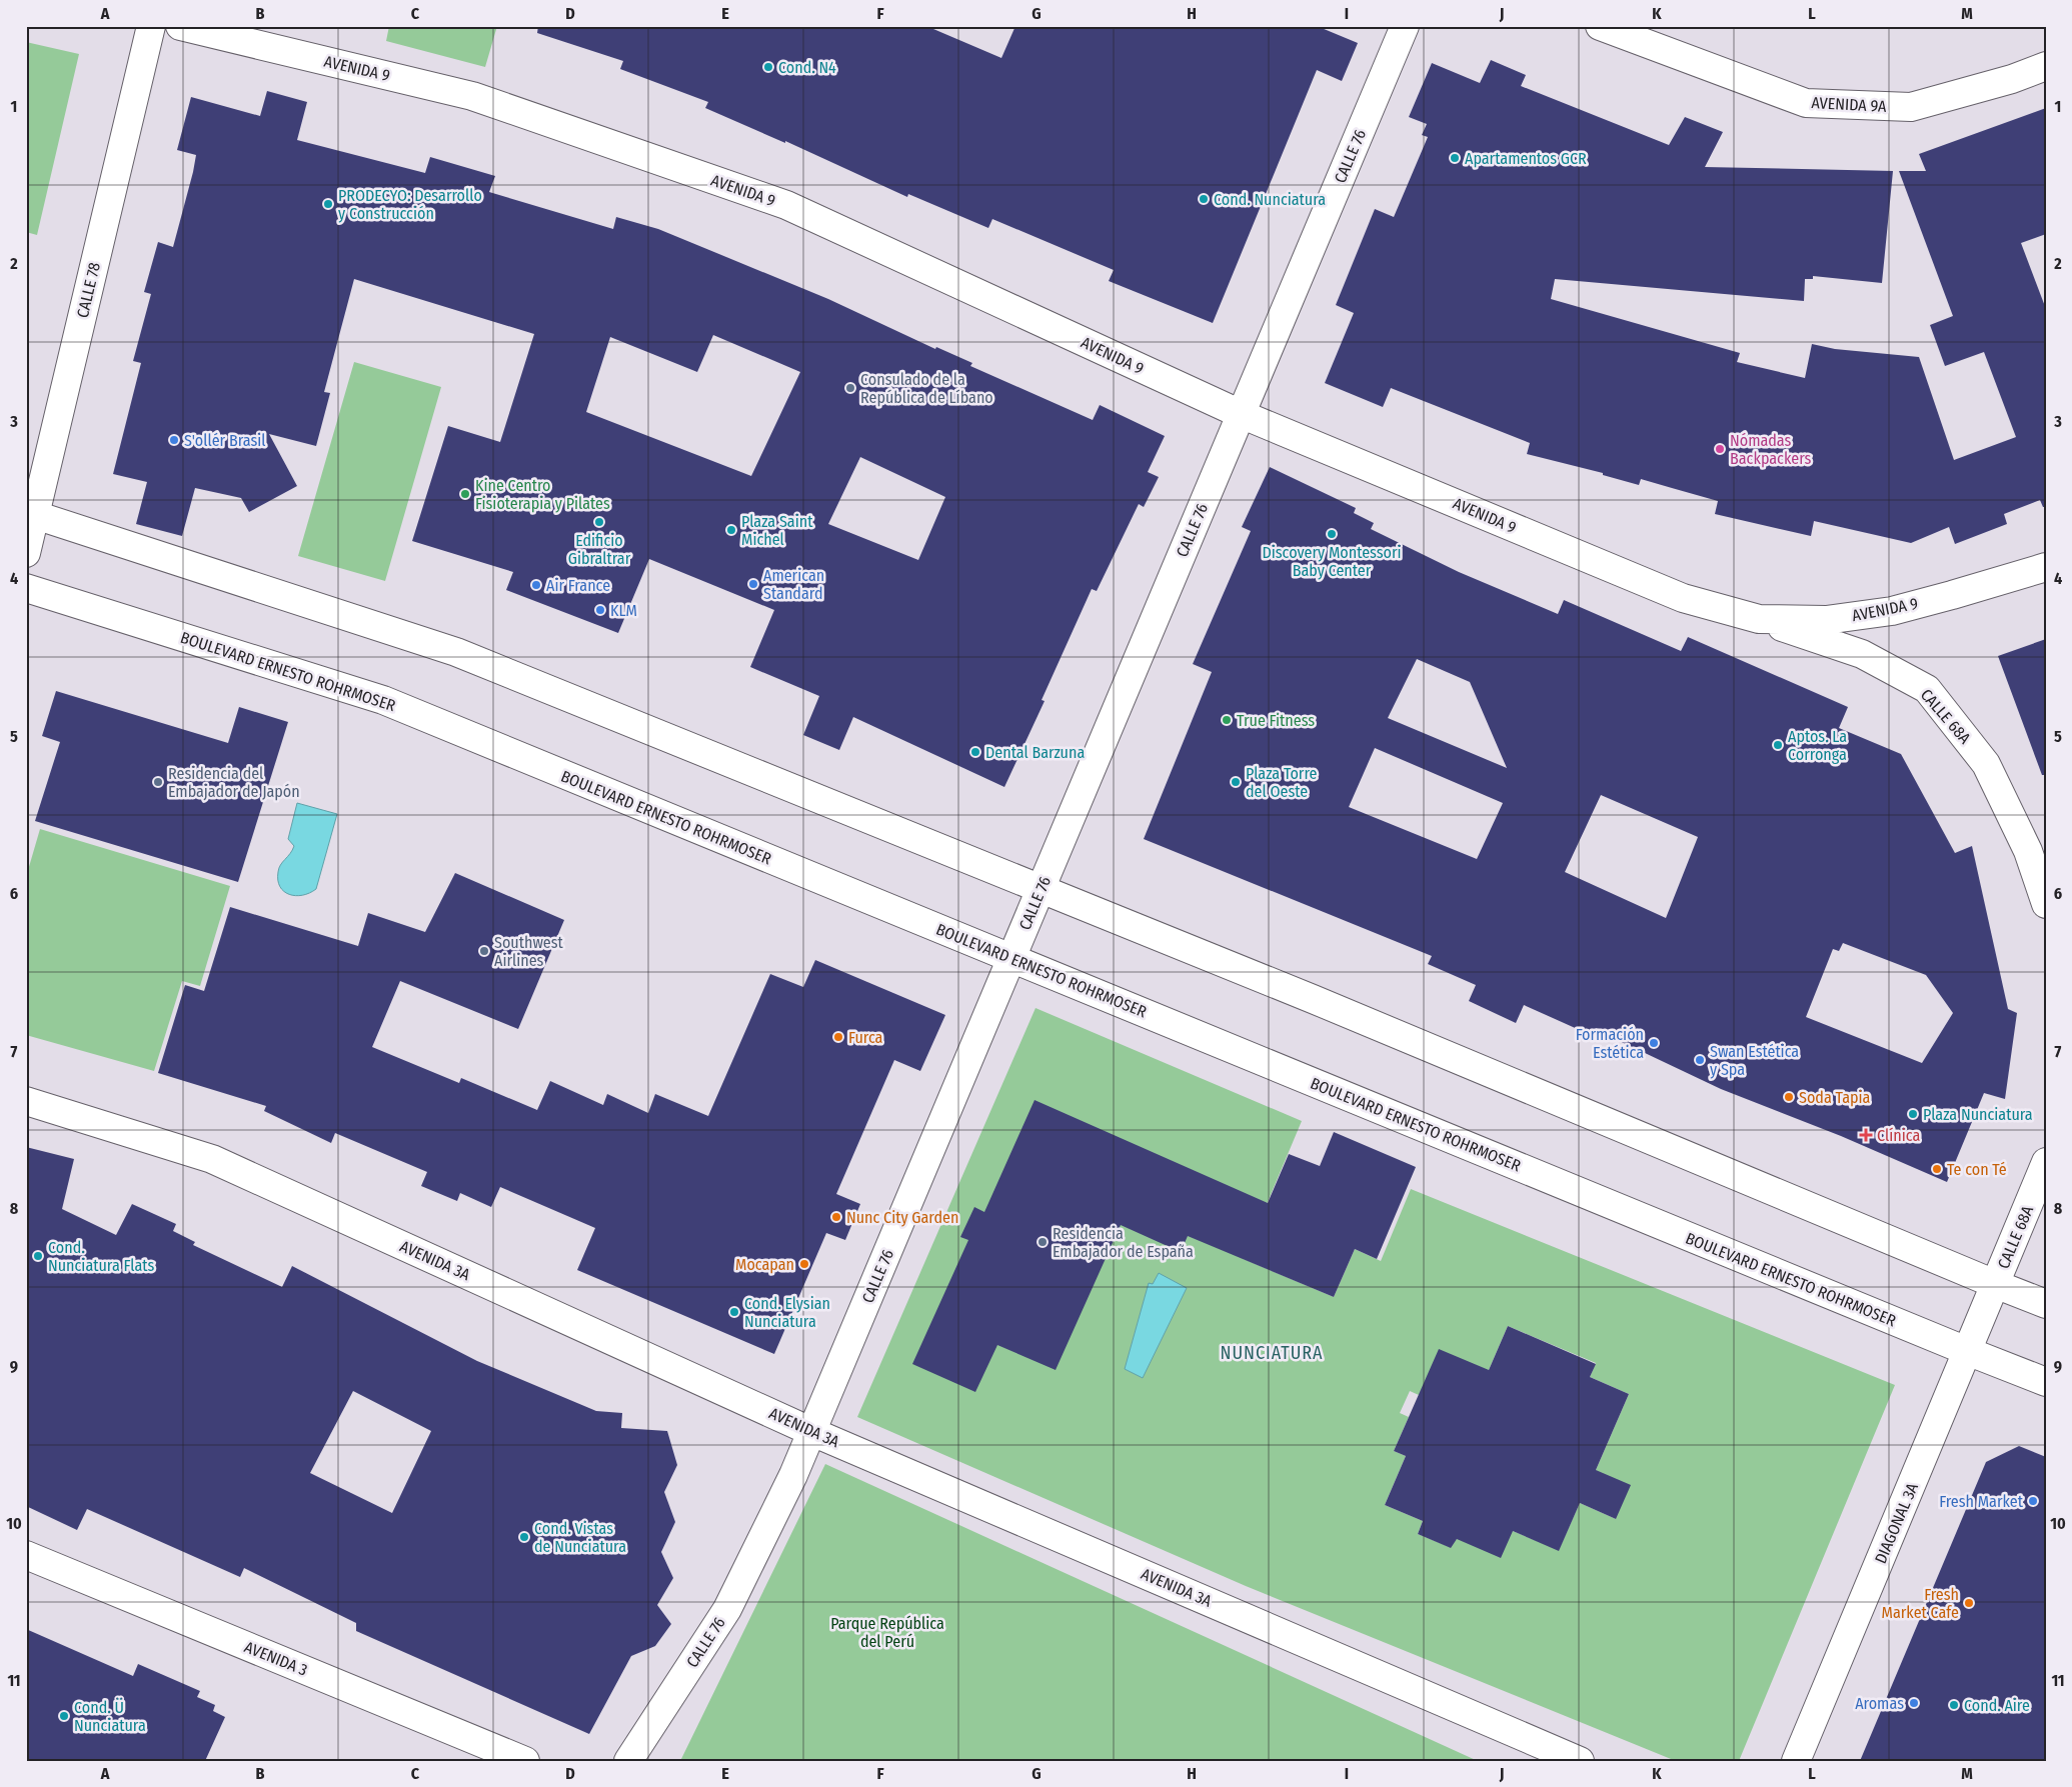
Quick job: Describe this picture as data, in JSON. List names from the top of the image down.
{
  "streets": {
    "street": [
      "AVENIDA 9",
      "AVENIDA 9A",
      "CALLE 76",
      "CALLE 78",
      "BOULEVARD ERNESTO ROHRMOSER",
      "CALLE 68A",
      "AVENIDA 3A",
      "DIAGONAL 3A",
      "AVENIDA 3"
    ]
  },
  "crossings": [
    ["AVENIDA 9", "CALLE 76"],
    ["AVENIDA 9", "CALLE 68A"],
    ["CALLE 76", "BOULEVARD ERNESTO ROHRMOSER"],
    ["CALLE 76", "AVENIDA 3A"],
    ["BOULEVARD ERNESTO ROHRMOSER", "DIAGONAL 3A"],
    ["CALLE 68A", "DIAGONAL 3A"]
  ],
  "districts": ["NUNCIATURA"],
  "parks": ["Parque República del Perú"],
  "places": {
    "other": [
      "Cond. N4",
      "Apartamentos GCR",
      "Cond. Nunciatura",
      "PRODECYO: Desarrollo y Construcción",
      "Consulado de la República de Líbano",
      "S'ollér Brasil",
      "Nómadas Backpackers",
      "Kine Centro Fisioterapia y Pilates",
      "Edificio Gibraltrar",
      "Plaza Saint Michel",
      "Discovery Montessori Baby Center",
      "American Standard",
      "Air France",
      "KLM",
      "True Fitness",
      "Aptos. La Corronga",
      "Dental Barzuna",
      "Residencia del Embajador de Japón",
      "Plaza Torre del Oeste",
      "Southwest Airlines",
      "Furca",
      "Formación Estética",
      "Swan Estética y Spa",
      "Soda Tapia",
      "Plaza Nunciatura",
      "Te con Té",
      "Nunc City Garden",
      "Residencia Embajador de España",
      "Cond. Nunciatura Flats",
      "Mocapan",
      "Cond. Elysian Nunciatura",
      "Fresh Market",
      "Cond. Vistas de Nunciatura",
      "Fresh Market Cafe",
      "Aromas",
      "Cond. Aire",
      "Cond. Ü Nunciatura"
    ],
    "health": ["Clínica"]
  },
  "grid": {
    "columns": [
      "A",
      "B",
      "C",
      "D",
      "E",
      "F",
      "G",
      "H",
      "I",
      "J",
      "K",
      "L",
      "M"
    ],
    "rows": [
      "1",
      "2",
      "3",
      "4",
      "5",
      "6",
      "7",
      "8",
      "9",
      "10",
      "11"
    ]
  }
}
